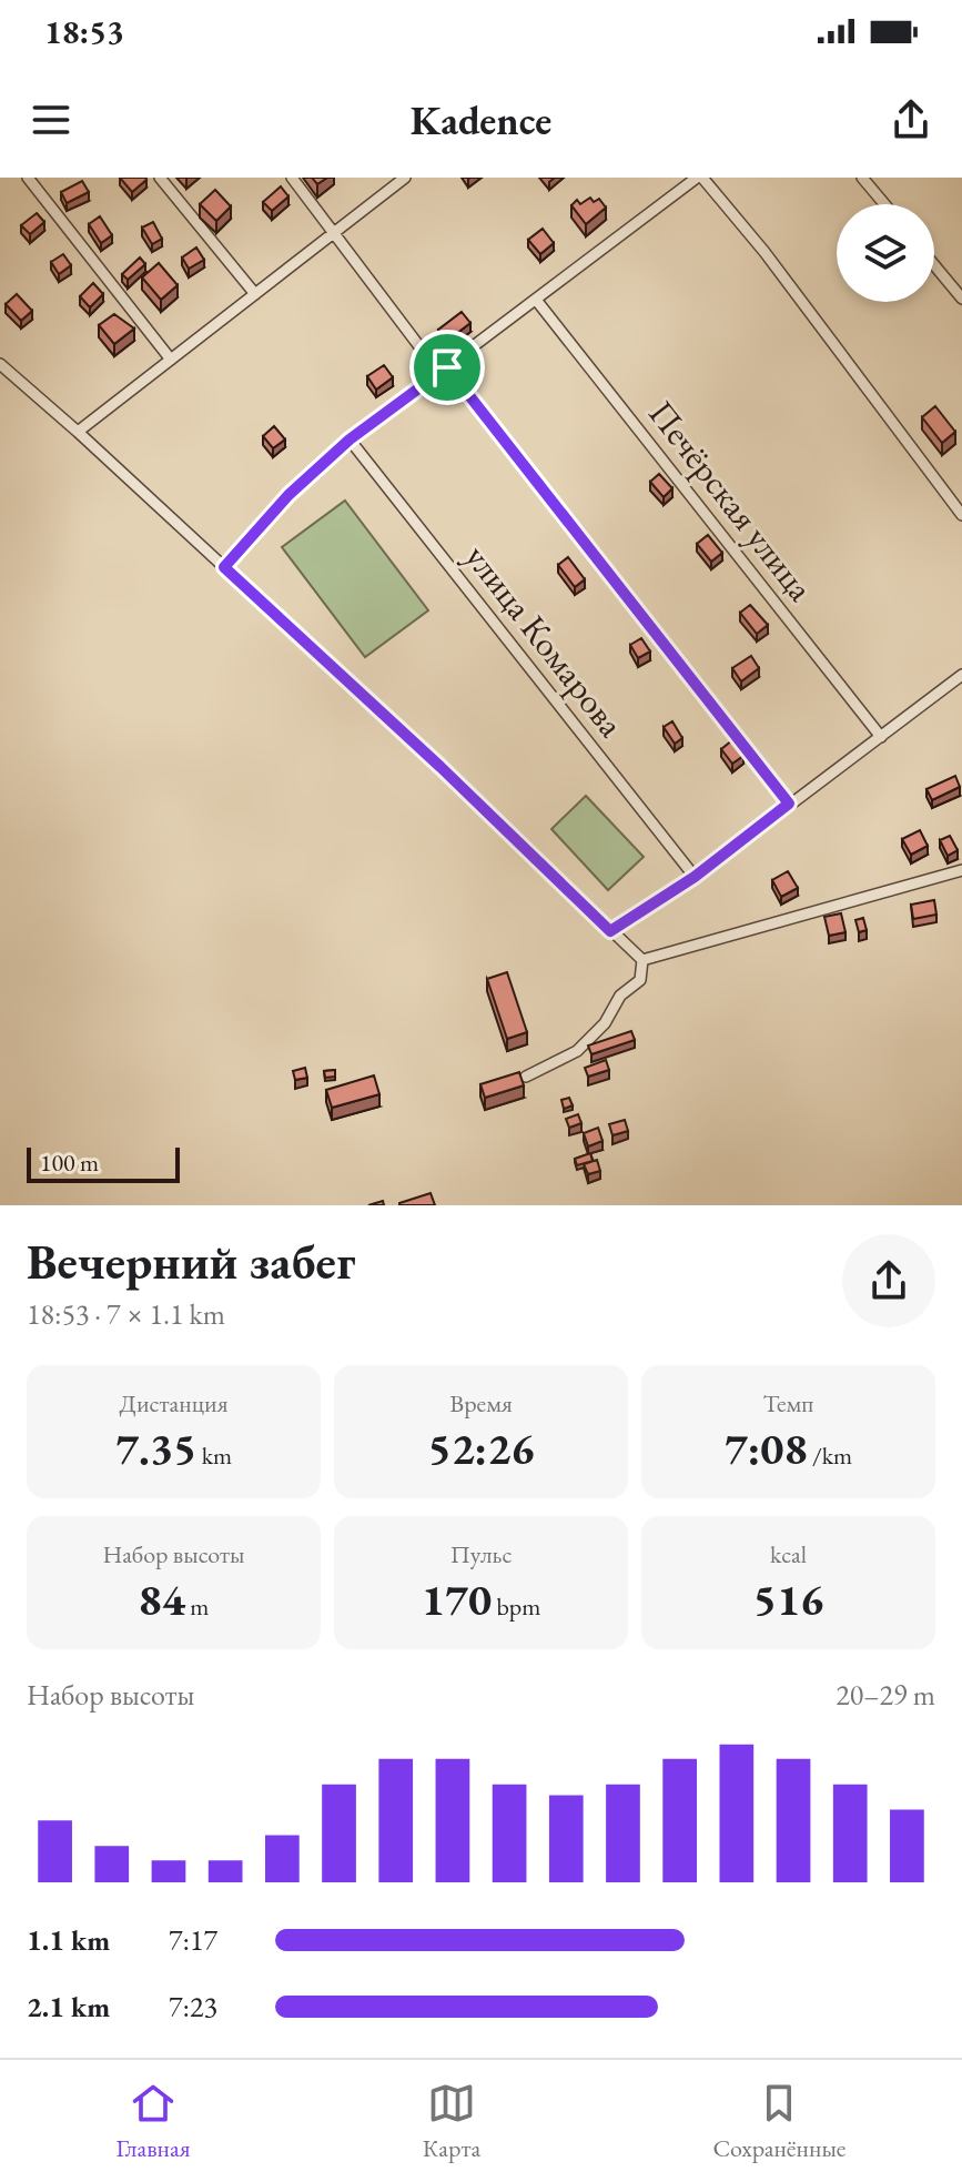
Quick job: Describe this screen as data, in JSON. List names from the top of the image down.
{
  "streets": {
    "street": ["Печёрская улица", "улица Комарова"]
  },
  "scale_bar": "100 m",
  "page": {
    "status": "18:53",
    "header": "Kadence",
    "scale": "100 m",
    "heading": ["Вечерний забег", "18:53 · 7 × 1.1 km"],
    "stats": [
      ["Дистанция", "7.35 km"],
      ["Время", "52:26"],
      ["Темп", "7:08 /km"],
      ["Набор высоты", "84 m"],
      ["Пульс", "170 bpm"],
      ["kcal", "516"]
    ],
    "chart": ["Набор высоты", "20–29 m"],
    "list": [
      {
        "name": "1.1 km",
        "note": "7:17"
      },
      {
        "name": "2.1 km",
        "note": "7:23"
      }
    ],
    "tabs": ["Главная", "Карта", "Сохранённые"]
  }
}
